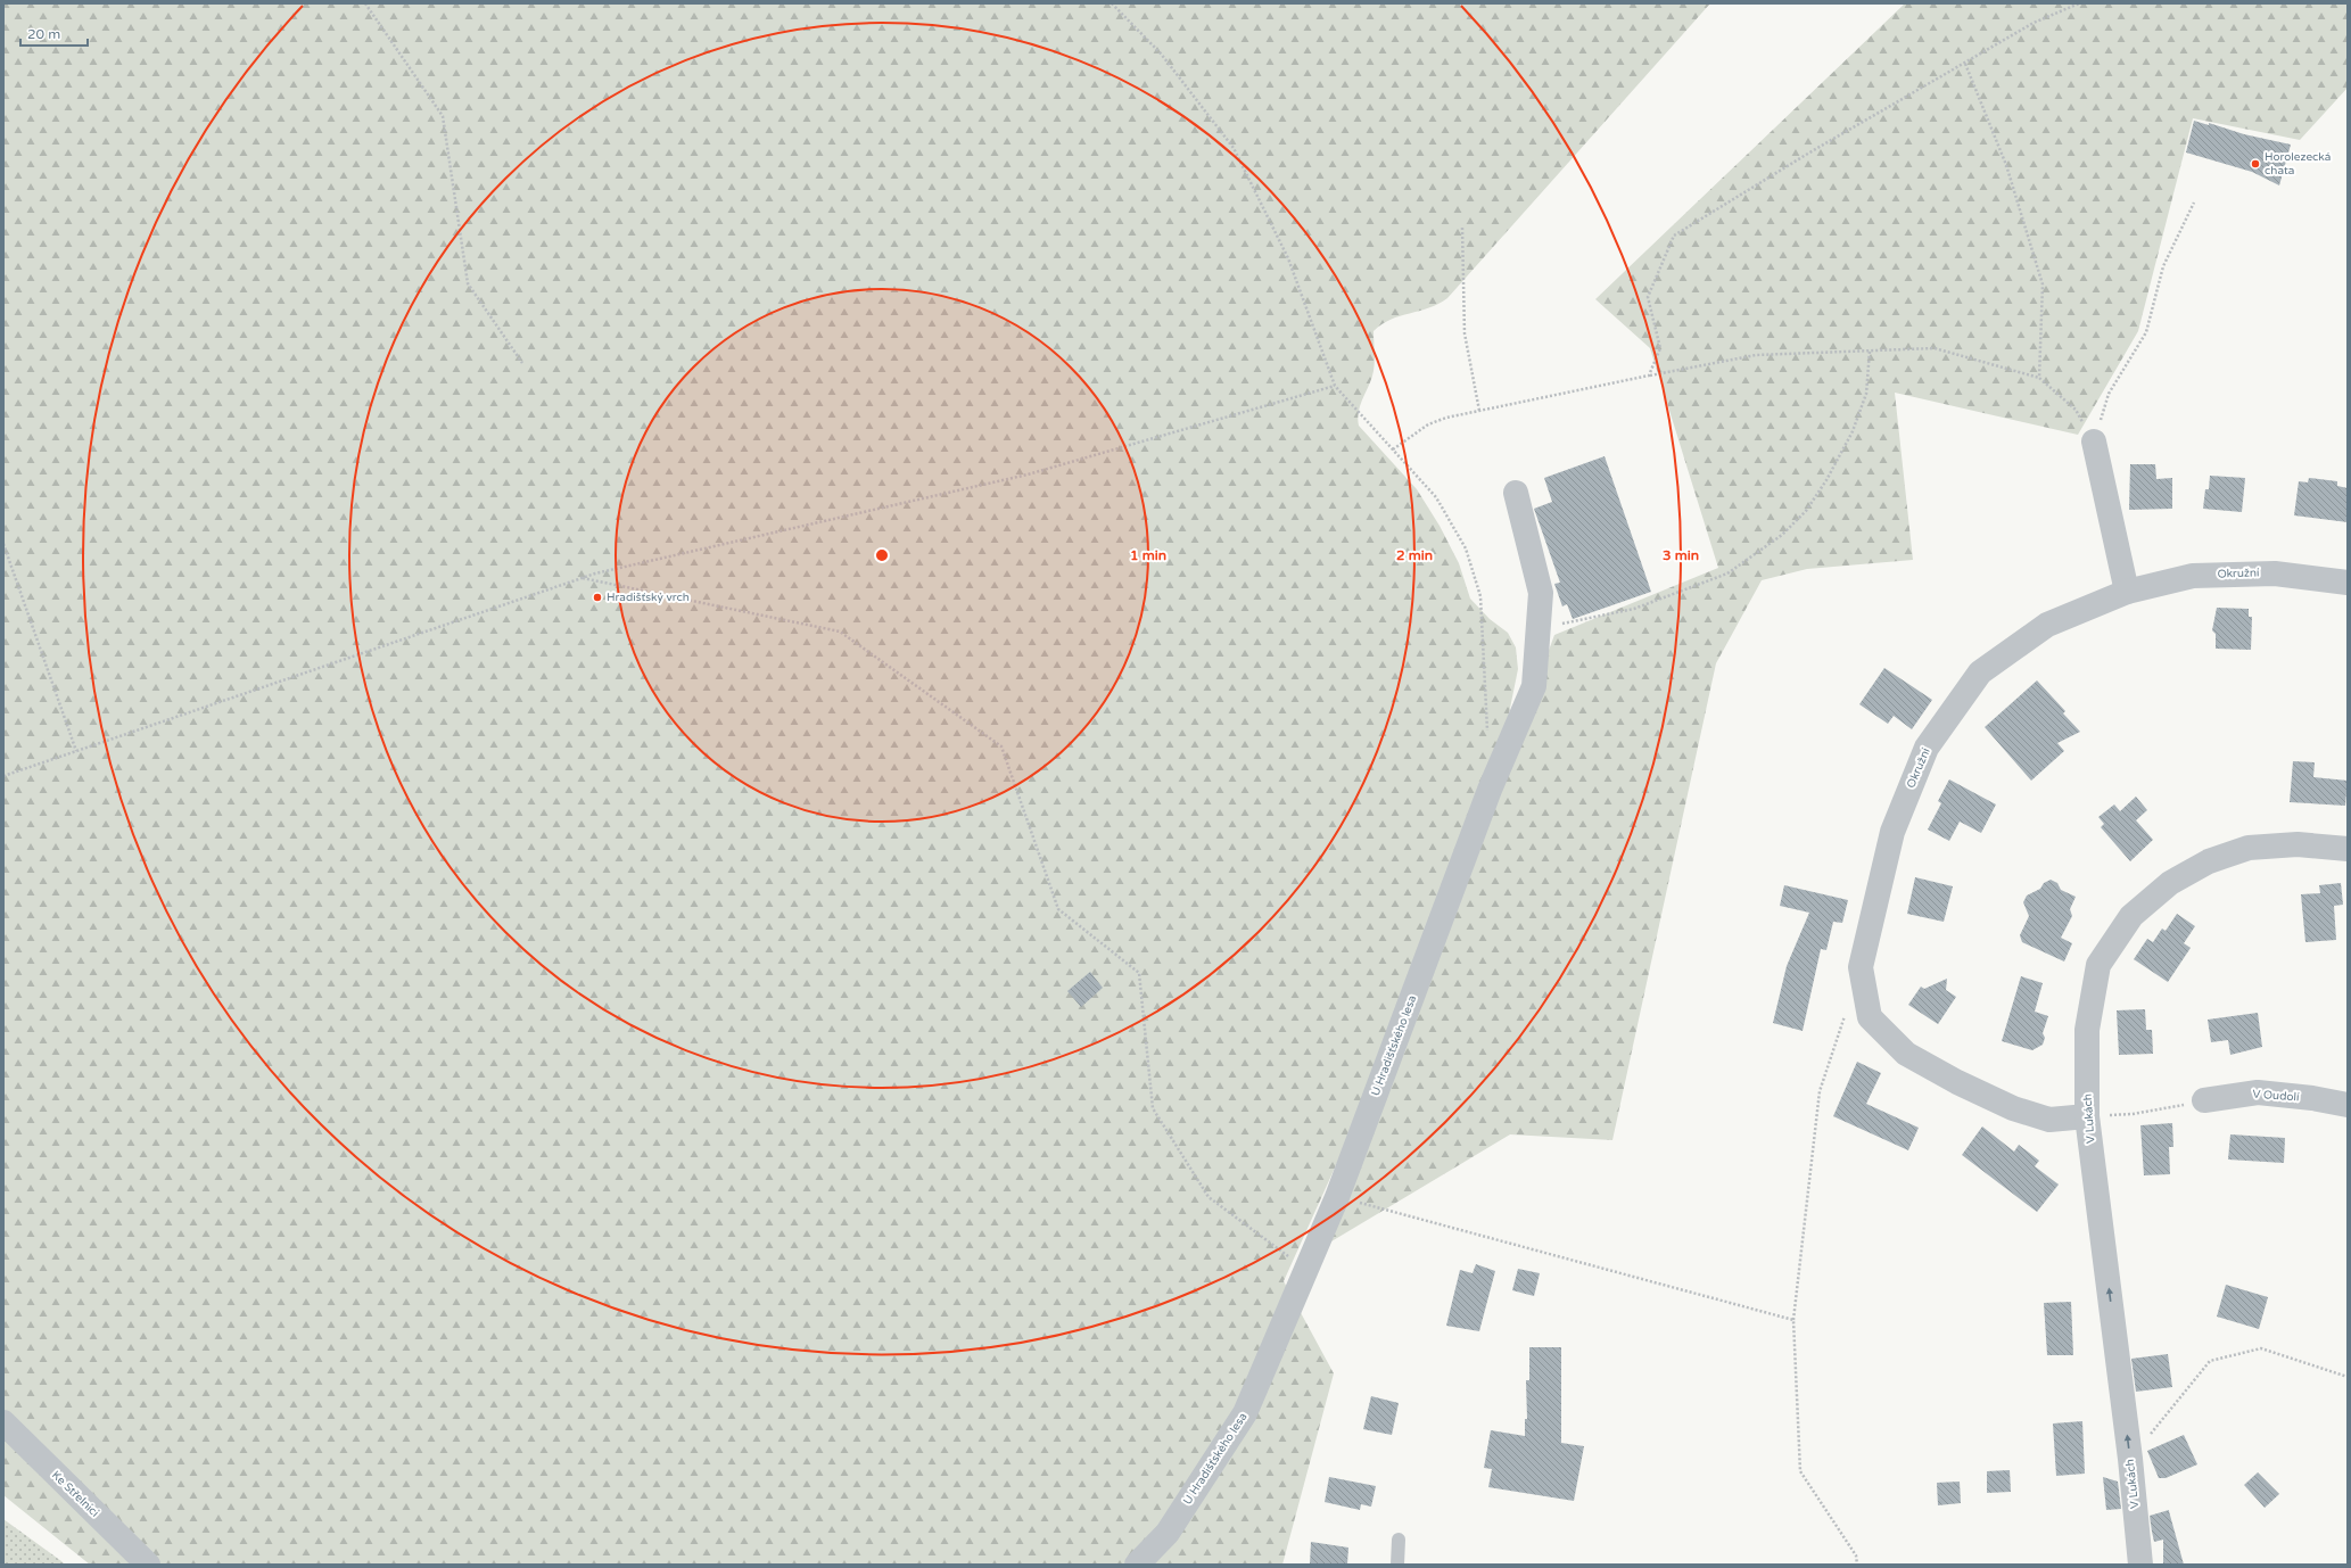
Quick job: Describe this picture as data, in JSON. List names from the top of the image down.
{
  "streets": {
    "street": [
      "Okružní",
      "U Hradišťského lesa",
      "V Oudolí",
      "V Lukách",
      "Ke Střelnici"
    ]
  },
  "crossings": [
    ["Okružní", "V Lukách"]
  ],
  "one_way": ["V Lukách"],
  "places": ["Horolezecká chata", "Hradišťský vrch"],
  "scale_bar": "20 m",
  "rings": ["1 min", "2 min", "3 min"]
}
